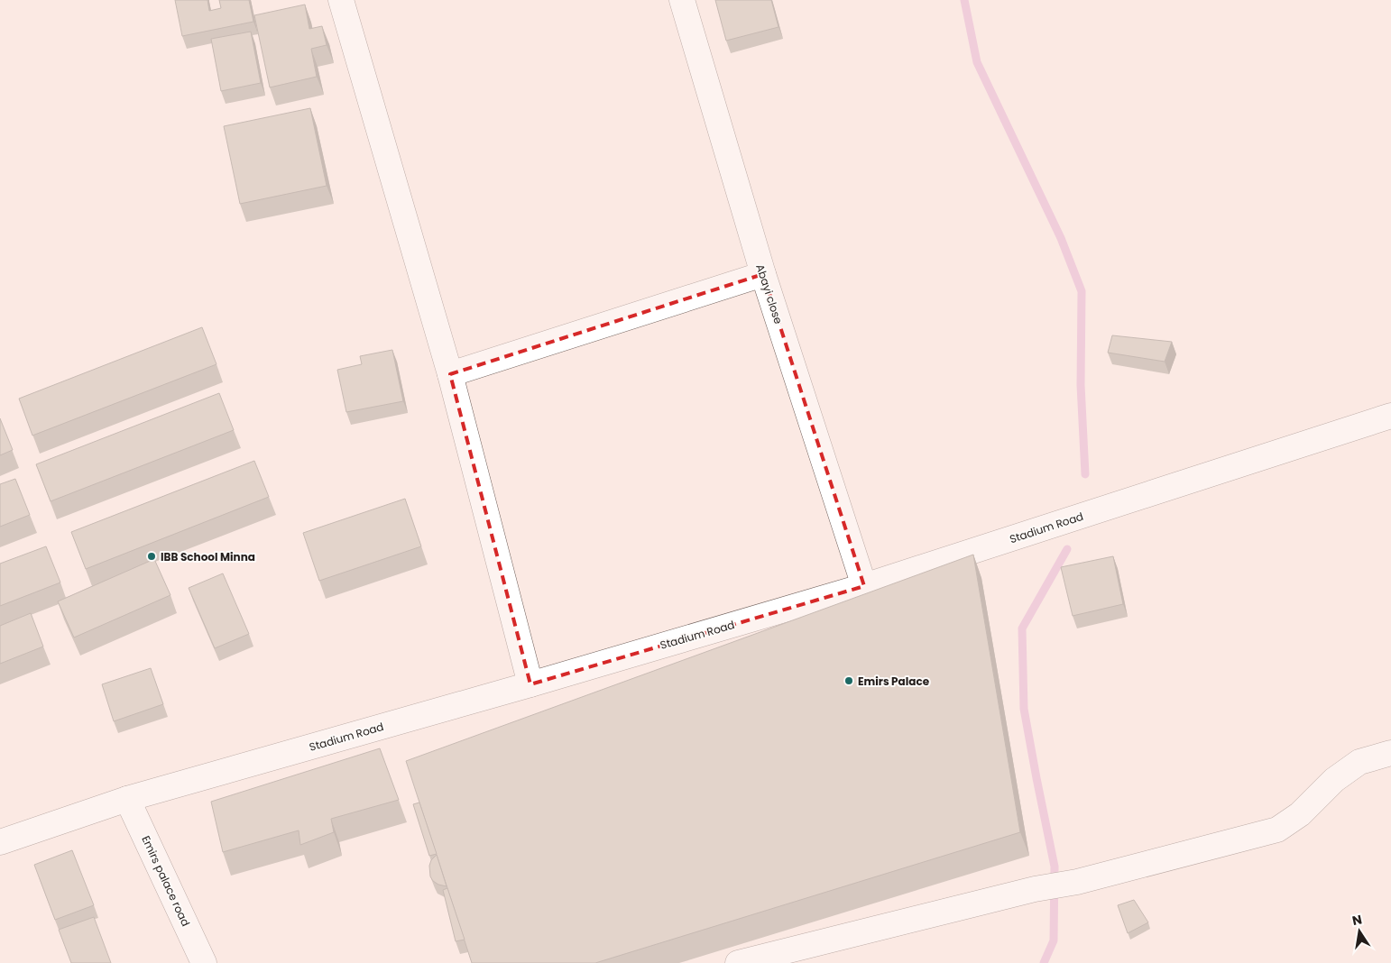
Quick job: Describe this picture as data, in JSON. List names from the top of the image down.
{
  "streets": {
    "street": ["Abayi close", "Stadium Road", "Emirs palace road"]
  },
  "crossings": [
    ["Abayi close", "Stadium Road"],
    ["Stadium Road", "Emirs palace road"]
  ],
  "places": ["IBB School Minna", "Emirs Palace"],
  "north": "top"
}
